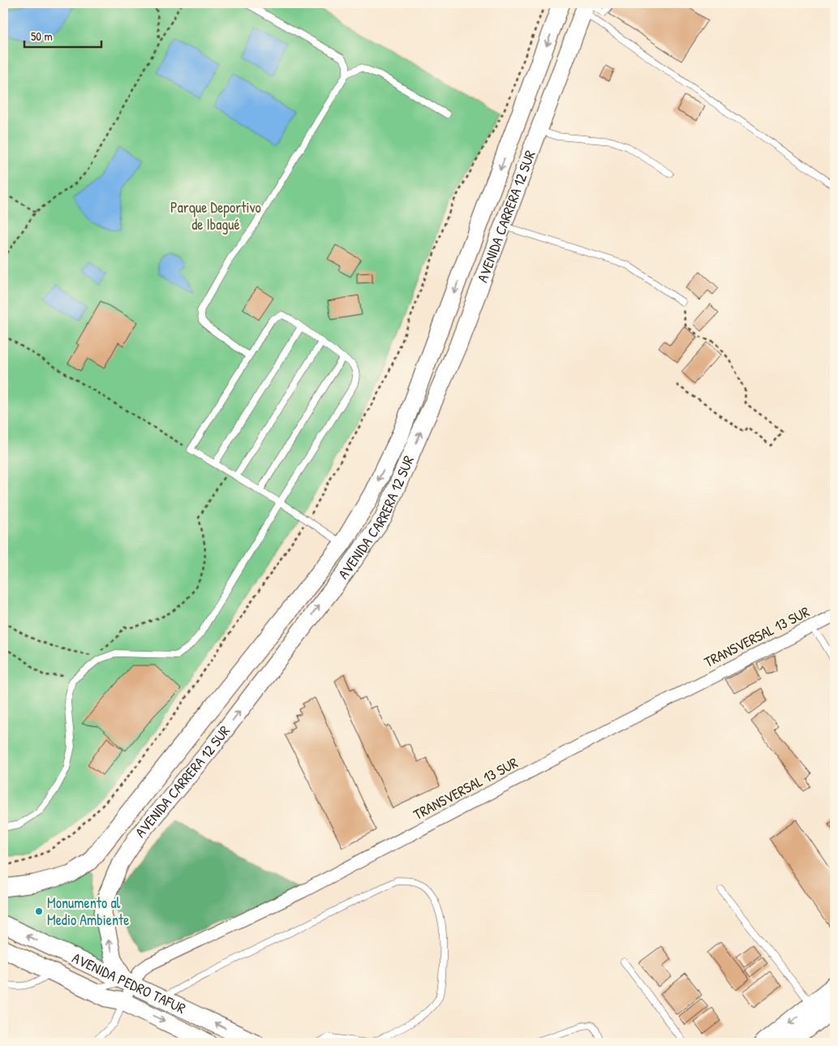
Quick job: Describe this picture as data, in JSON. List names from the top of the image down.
{
  "streets": {
    "street": ["AVENIDA CARRERA 12 SUR", "TRANSVERSAL 13 SUR", "AVENIDA PEDRO TAFUR"]
  },
  "crossings": [
    ["AVENIDA CARRERA 12 SUR", "TRANSVERSAL 13 SUR"],
    ["AVENIDA CARRERA 12 SUR", "AVENIDA PEDRO TAFUR"],
    ["TRANSVERSAL 13 SUR", "AVENIDA PEDRO TAFUR"]
  ],
  "parks": ["Parque Deportivo de Ibagué"],
  "places": ["Monumento al Medio Ambiente"],
  "scale_bar": "50 m"
}
